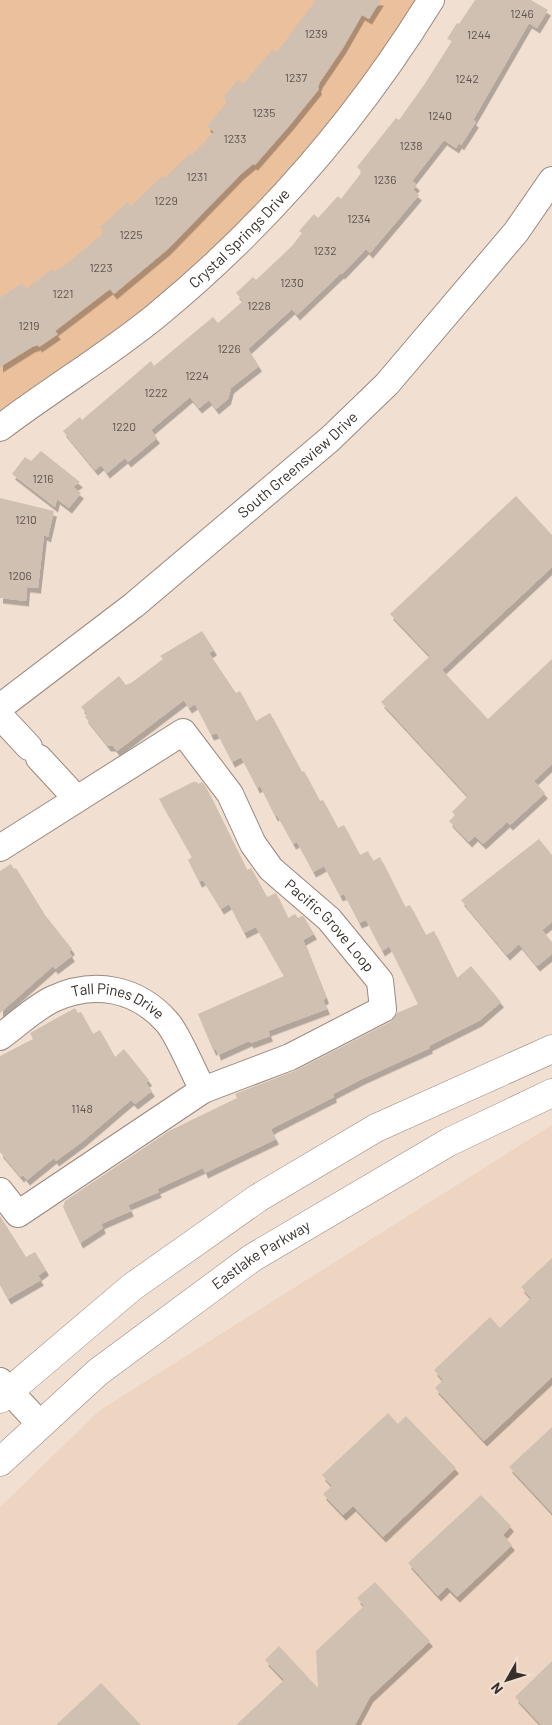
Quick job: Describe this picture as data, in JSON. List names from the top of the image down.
{
  "streets": {
    "main road": ["Eastlake Parkway"],
    "street": [
      "Crystal Springs Drive",
      "South Greensview Drive",
      "Pacific Grove Loop",
      "Tall Pines Drive"
    ]
  },
  "crossings": [
    ["Pacific Grove Loop", "Tall Pines Drive"]
  ],
  "house_numbers": [
    "1246",
    "1239",
    "1244",
    "1237",
    "1242",
    "1235",
    "1240",
    "1233",
    "1238",
    "1231",
    "1236",
    "1229",
    "1234",
    "1225",
    "1232",
    "1223",
    "1230",
    "1221",
    "1228",
    "1219",
    "1226",
    "1224",
    "1222",
    "1220",
    "1216",
    "1210",
    "1206",
    "1148"
  ],
  "north": "bottom left"
}
